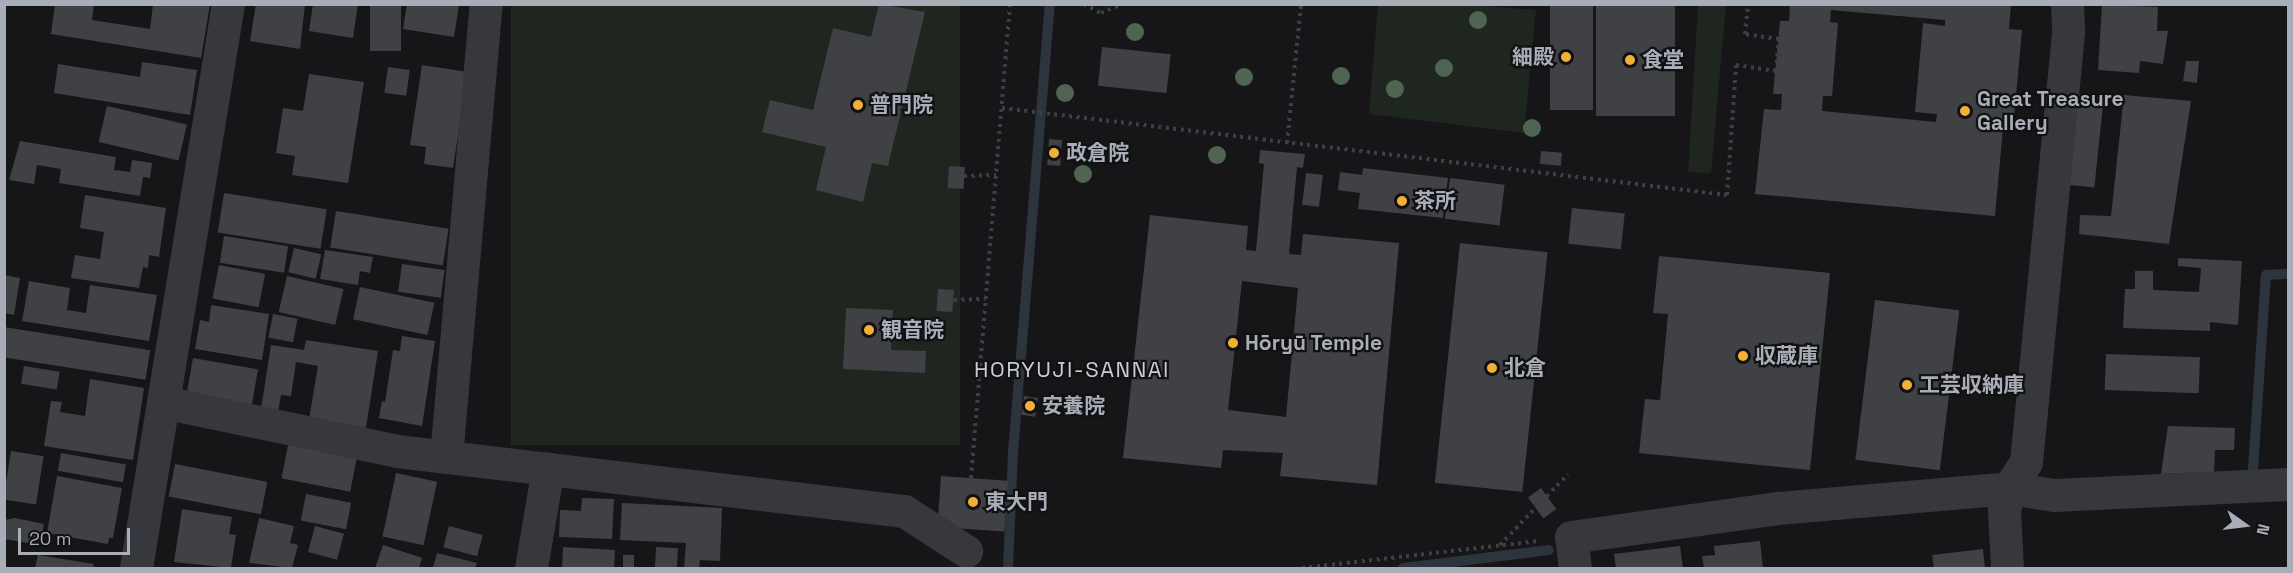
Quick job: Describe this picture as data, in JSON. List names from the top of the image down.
{
  "districts": ["HORYUJI-SANNAI"],
  "places": [
    "細殿",
    "食堂",
    "普門院",
    "Great Treasure Gallery",
    "政倉院",
    "茶所",
    "観音院",
    "Hōryū Temple",
    "収蔵庫",
    "北倉",
    "工芸収納庫",
    "安養院",
    "東大門"
  ],
  "scale_bar": "20 m",
  "north": "right"
}
